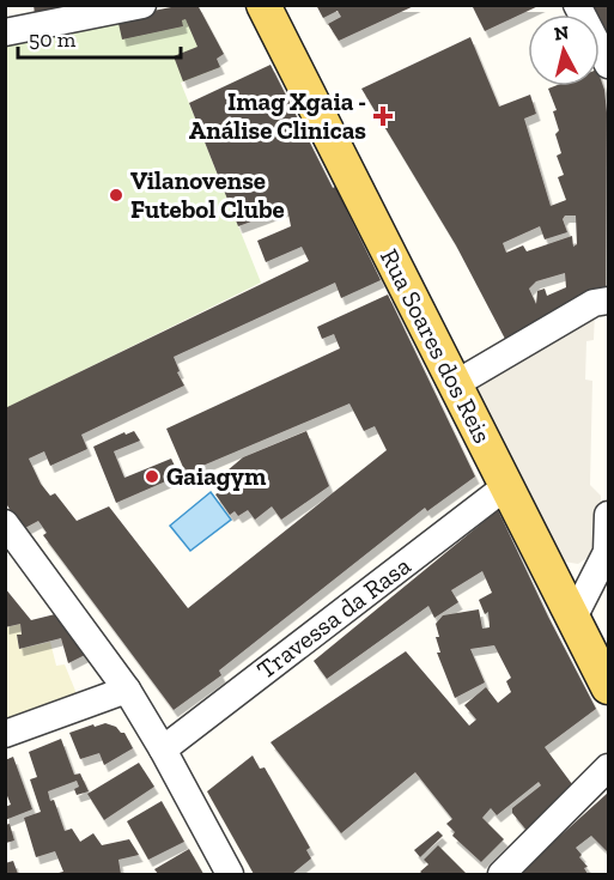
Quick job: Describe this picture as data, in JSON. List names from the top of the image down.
{
  "streets": {
    "main road": ["Rua Soares dos Reis"],
    "street": ["Travessa da Rasa"]
  },
  "crossings": [
    ["Rua Soares dos Reis", "Travessa da Rasa"]
  ],
  "places": {
    "health": ["Imag Xgaia - Análise Clinicas"],
    "other": ["Vilanovense Futebol Clube", "Gaiagym"]
  },
  "scale_bar": "50 m",
  "north": "top"
}
